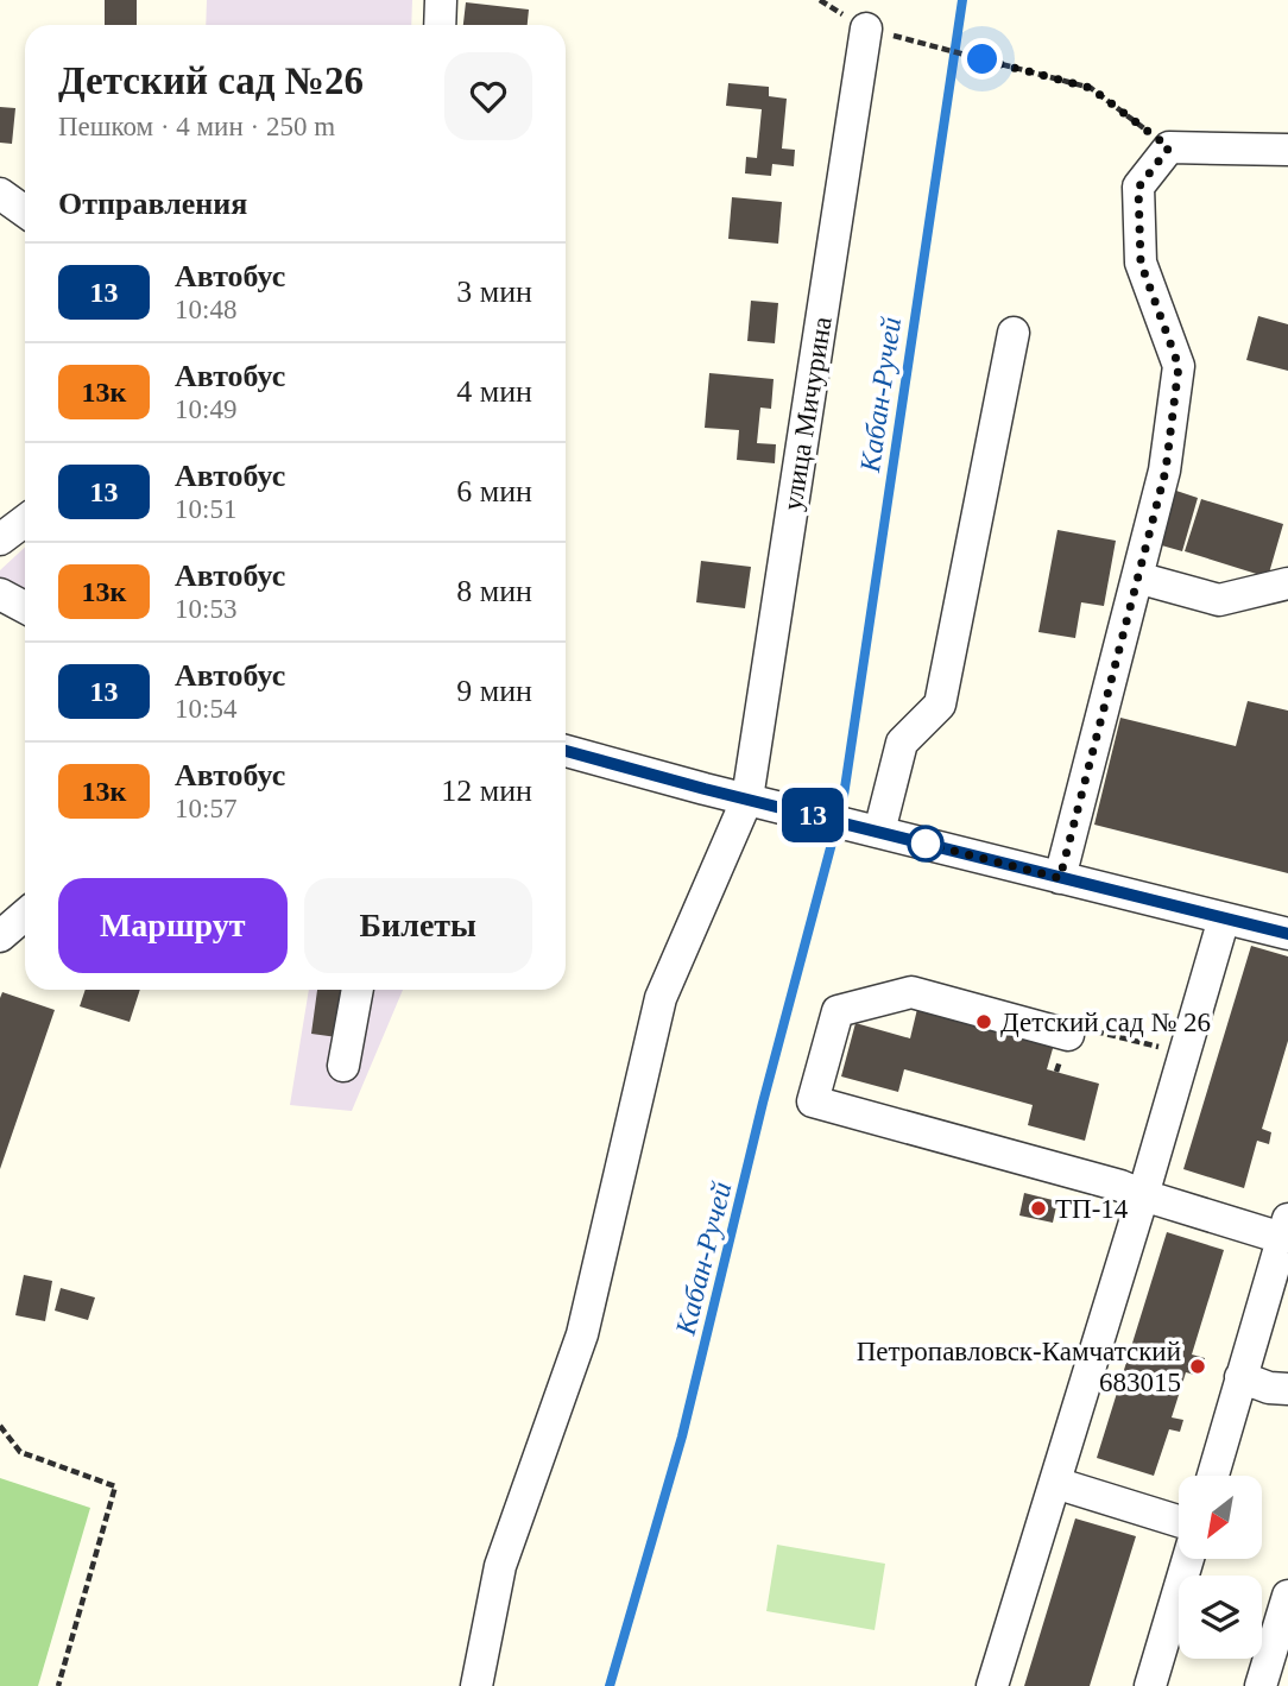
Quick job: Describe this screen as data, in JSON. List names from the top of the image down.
{
  "streets": {
    "street": ["улица Мичурина"]
  },
  "water": ["Кабан-Ручей"],
  "places": ["Детский сад № 26", "ТП-14", "Петропавловск-Камчатский 683015"],
  "lines": ["bus line 13"],
  "north": "bottom left",
  "page": {
    "on_map": "13",
    "heading": [
      ["Детский сад №26", "Пешком · 4 мин · 250 m"],
      "Отправления"
    ],
    "list": [
      {
        "mark": "13",
        "name": "Автобус",
        "note": "10:48",
        "value": "3 мин"
      },
      {
        "mark": "13к",
        "name": "Автобус",
        "note": "10:49",
        "value": "4 мин"
      },
      {
        "mark": "13",
        "name": "Автобус",
        "note": "10:51",
        "value": "6 мин"
      },
      {
        "mark": "13к",
        "name": "Автобус",
        "note": "10:53",
        "value": "8 мин"
      },
      {
        "mark": "13",
        "name": "Автобус",
        "note": "10:54",
        "value": "9 мин"
      },
      {
        "mark": "13к",
        "name": "Автобус",
        "note": "10:57",
        "value": "12 мин"
      }
    ],
    "buttons": ["Маршрут", "Билеты"]
  }
}
